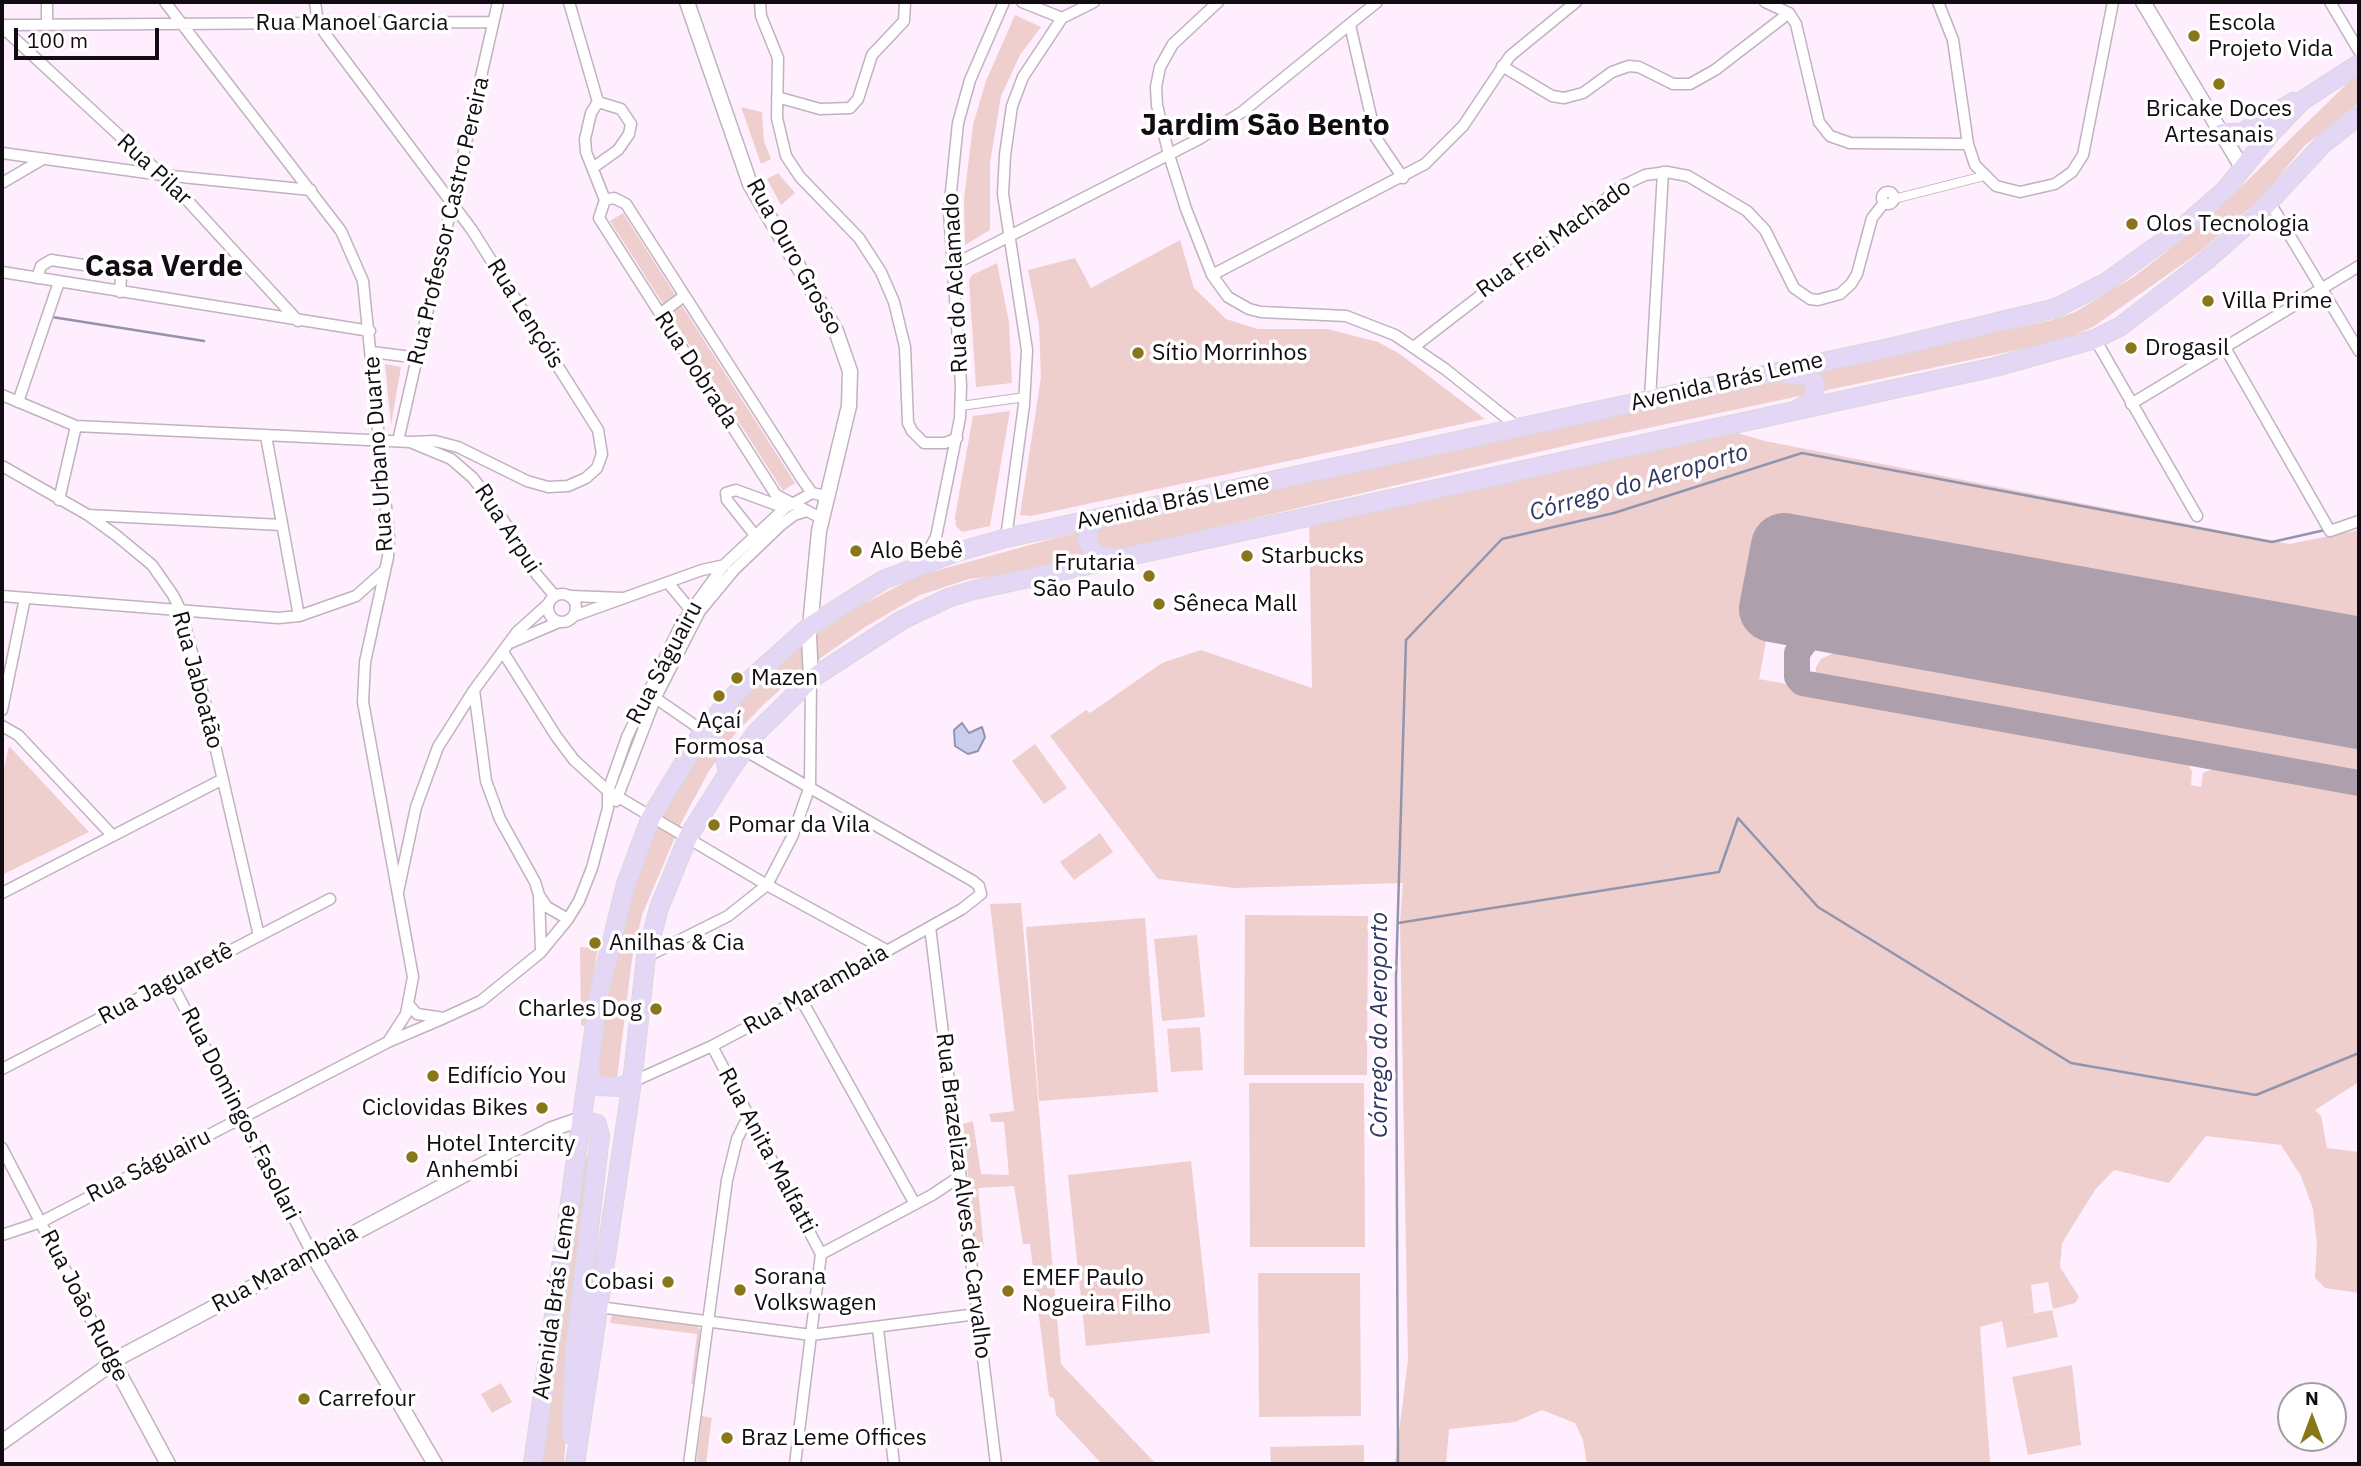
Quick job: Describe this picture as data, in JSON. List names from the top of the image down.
{
  "streets": {
    "main road": ["Avenida Brás Leme"],
    "street": [
      "Rua Manoel Garcia",
      "Rua Pilar",
      "Rua Professor Castro Pereira",
      "Rua Frei Machado",
      "Rua Ouro Grosso",
      "Rua do Aclamado",
      "Rua Lençóis",
      "Rua Dobrada",
      "Rua Urbano Duarte",
      "Rua Arpui",
      "Rua Ságuairu",
      "Rua Jaboatão",
      "Rua Jaguaretê",
      "Rua Marambaia",
      "Rua Domingos Fasolari",
      "Rua Anita Malfatti",
      "Rua Brazeliza Alves de Carvalho",
      "Rua João Rudge"
    ]
  },
  "crossings": [
    ["Rua Manoel Garcia", "Rua Pilar"],
    ["Rua Manoel Garcia", "Rua Professor Castro Pereira"],
    ["Rua Manoel Garcia", "Rua Lençóis"],
    ["Rua Manoel Garcia", "Rua Urbano Duarte"],
    ["Rua Professor Castro Pereira", "Rua Lençóis"],
    ["Rua Professor Castro Pereira", "Rua Arpui"],
    ["Rua Ouro Grosso", "Rua Dobrada"],
    ["Rua Ouro Grosso", "Avenida Brás Leme"],
    ["Rua Ouro Grosso", "Rua Ságuairu"],
    ["Rua do Aclamado", "Avenida Brás Leme"],
    ["Rua Lençóis", "Rua Arpui"],
    ["Rua Dobrada", "Rua Ságuairu"],
    ["Avenida Brás Leme", "Rua Marambaia"],
    ["Rua Urbano Duarte", "Rua Arpui"],
    ["Rua Urbano Duarte", "Rua Ságuairu"],
    ["Rua Ságuairu", "Rua Domingos Fasolari"],
    ["Rua Ságuairu", "Rua João Rudge"],
    ["Rua Jaboatão", "Rua Jaguaretê"],
    ["Rua Jaguaretê", "Rua Domingos Fasolari"],
    ["Rua Marambaia", "Rua Domingos Fasolari"],
    ["Rua Marambaia", "Rua Anita Malfatti"],
    ["Rua Marambaia", "Rua Brazeliza Alves de Carvalho"],
    ["Rua Marambaia", "Rua João Rudge"]
  ],
  "districts": ["Jardim São Bento", "Casa Verde"],
  "water": ["Córrego do Aeroporto"],
  "places": [
    "Escola Projeto Vida",
    "Bricake Doces Artesanais",
    "Olos Tecnologia",
    "Villa Prime",
    "Drogasil",
    "Sítio Morrinhos",
    "Alo Bebê",
    "Starbucks",
    "Frutaria São Paulo",
    "Sêneca Mall",
    "Mazen",
    "Açaí Formosa",
    "Pomar da Vila",
    "Anilhas & Cia",
    "Charles Dog",
    "Edifício You",
    "Ciclovidas Bikes",
    "Hotel Intercity Anhembi",
    "Cobasi",
    "Sorana Volkswagen",
    "EMEF Paulo Nogueira Filho",
    "Carrefour",
    "Braz Leme Offices"
  ],
  "scale_bar": "100 m",
  "north": "top"
}
